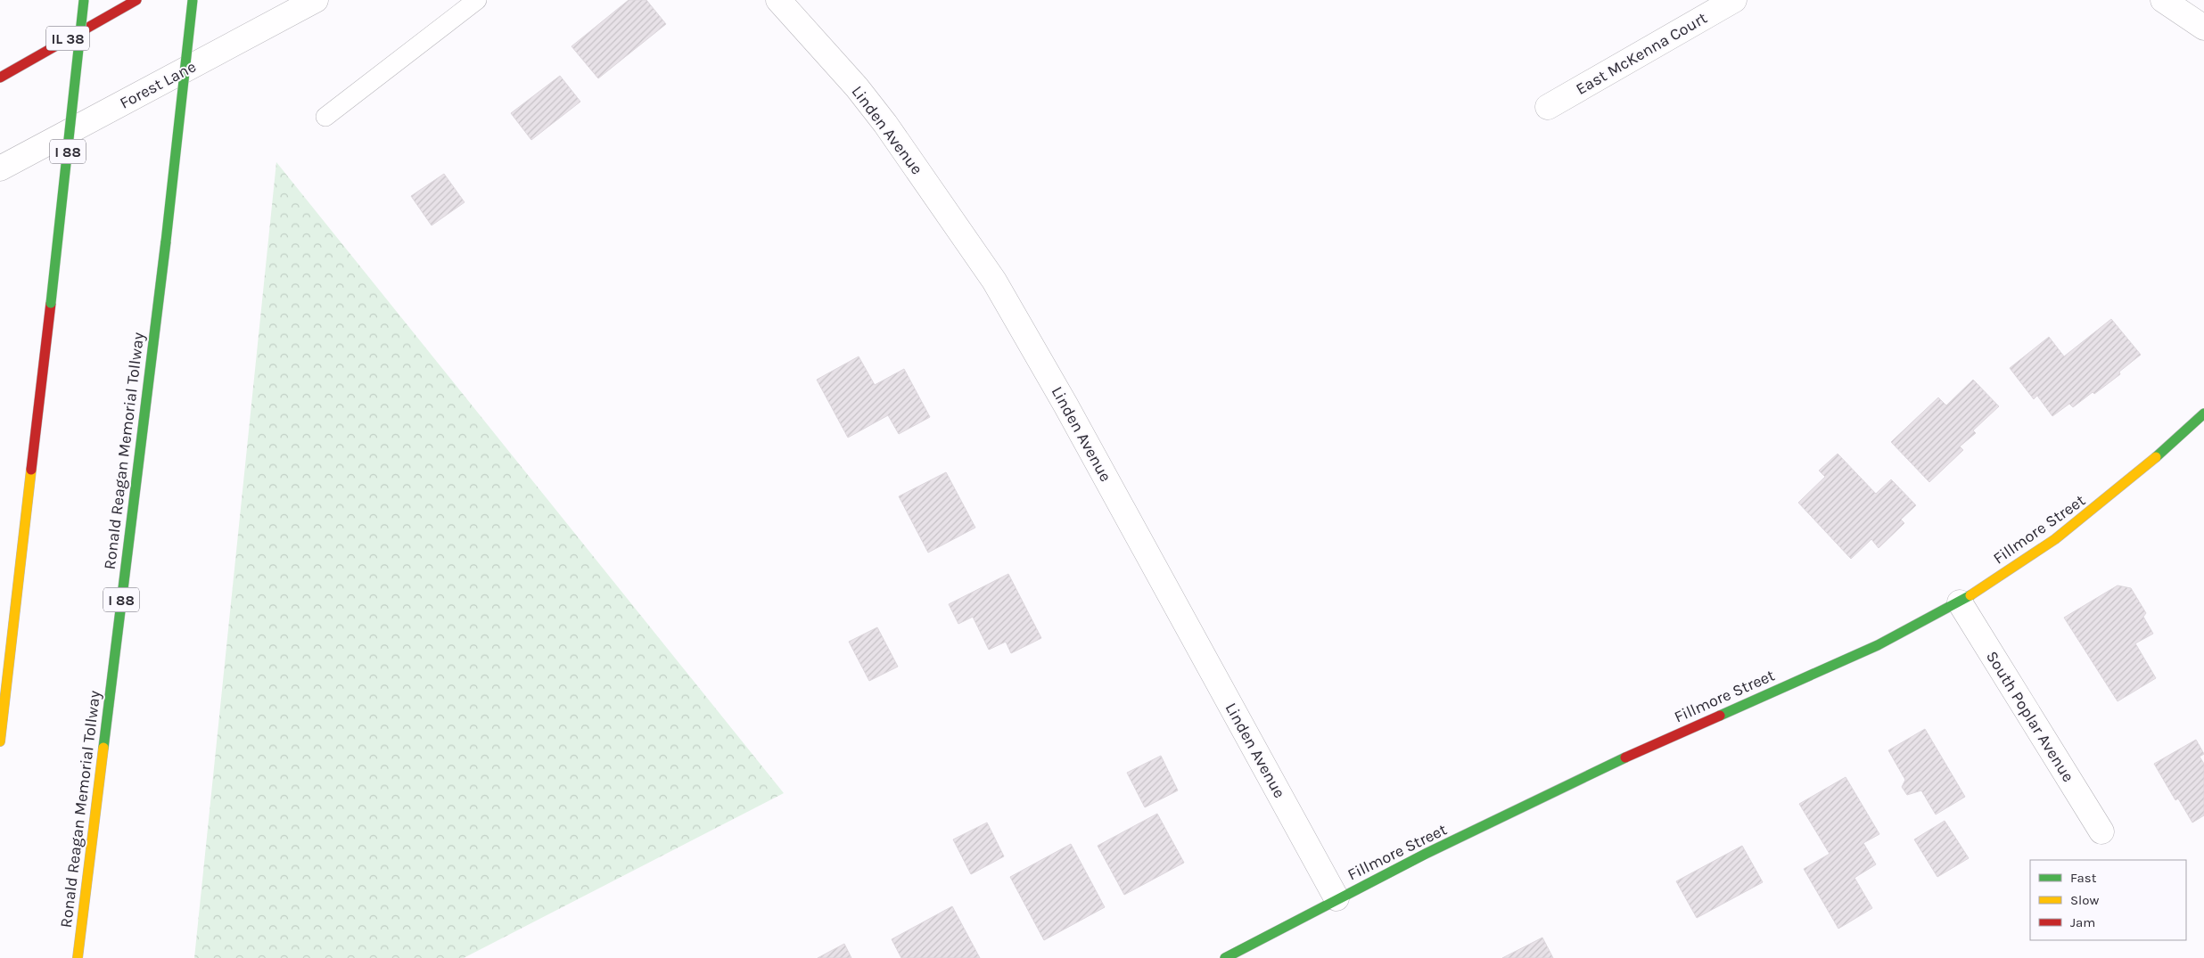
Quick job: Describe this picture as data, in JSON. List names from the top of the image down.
{
  "streets": {
    "main road": [
      "IL 38",
      "I 88",
      "Ronald Reagan Memorial Tollway",
      "Fillmore Street"
    ],
    "street": [
      "East McKenna Court",
      "Forest Lane",
      "Linden Avenue",
      "South Poplar Avenue"
    ]
  },
  "crossings": [
    ["Linden Avenue", "Fillmore Street"],
    ["Fillmore Street", "South Poplar Avenue"]
  ],
  "legend": ["Fast", "Slow", "Jam"]
}
